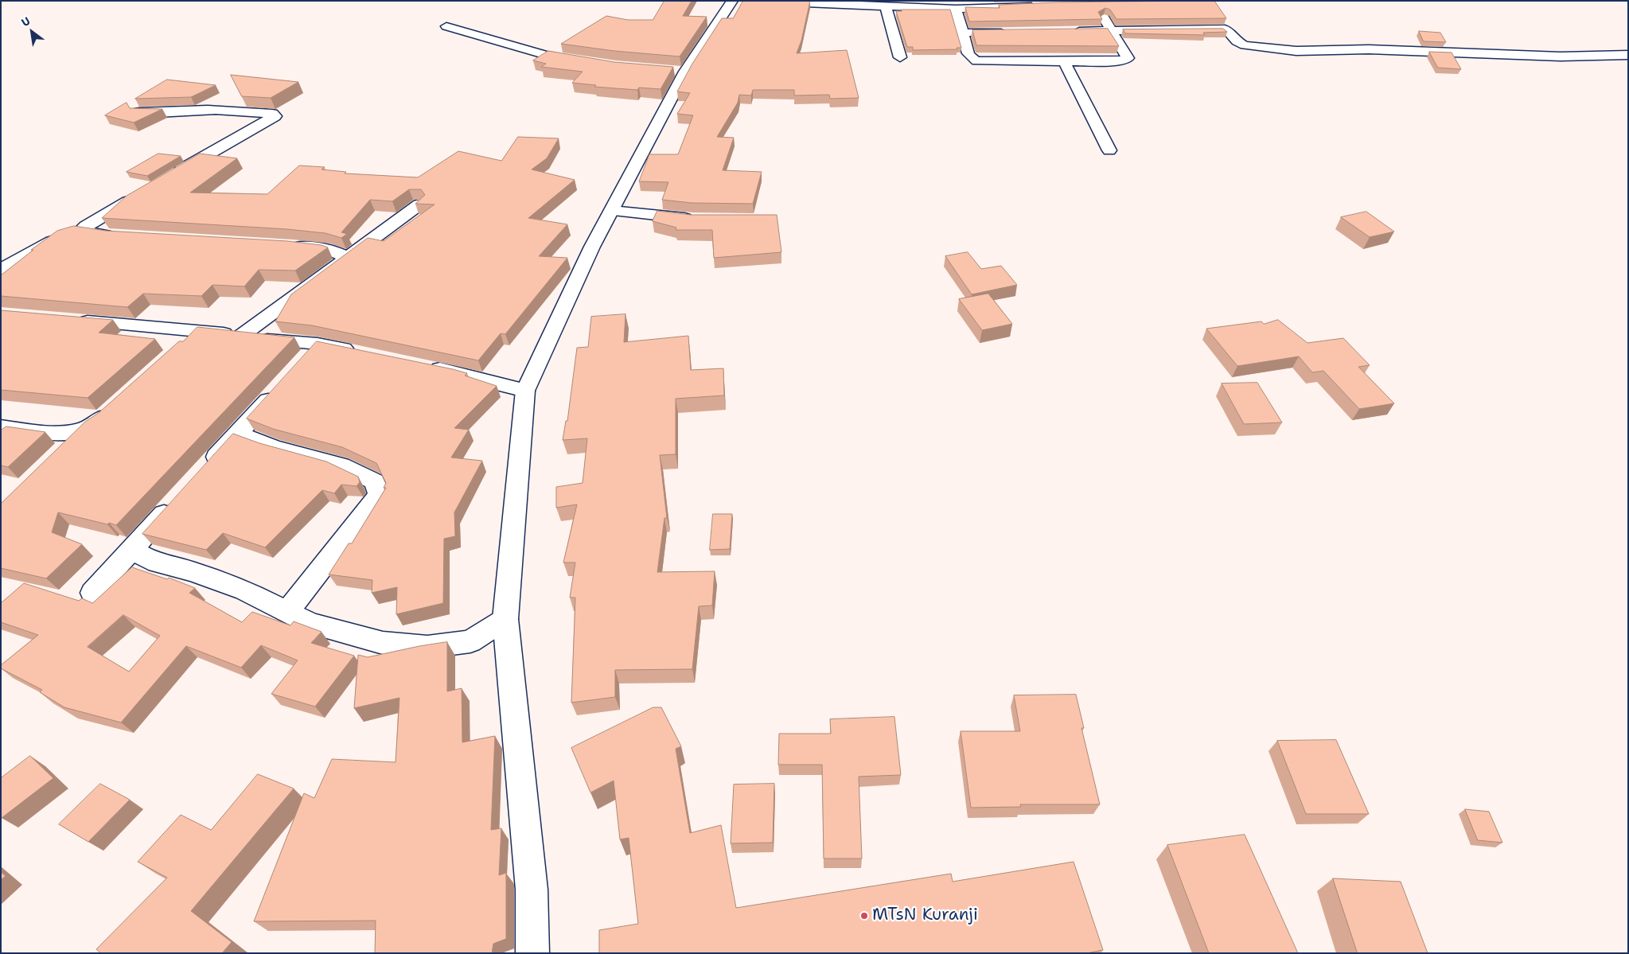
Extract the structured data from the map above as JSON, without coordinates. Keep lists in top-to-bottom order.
{
  "places": ["MTsN Kuranji"],
  "north": "top left"
}
